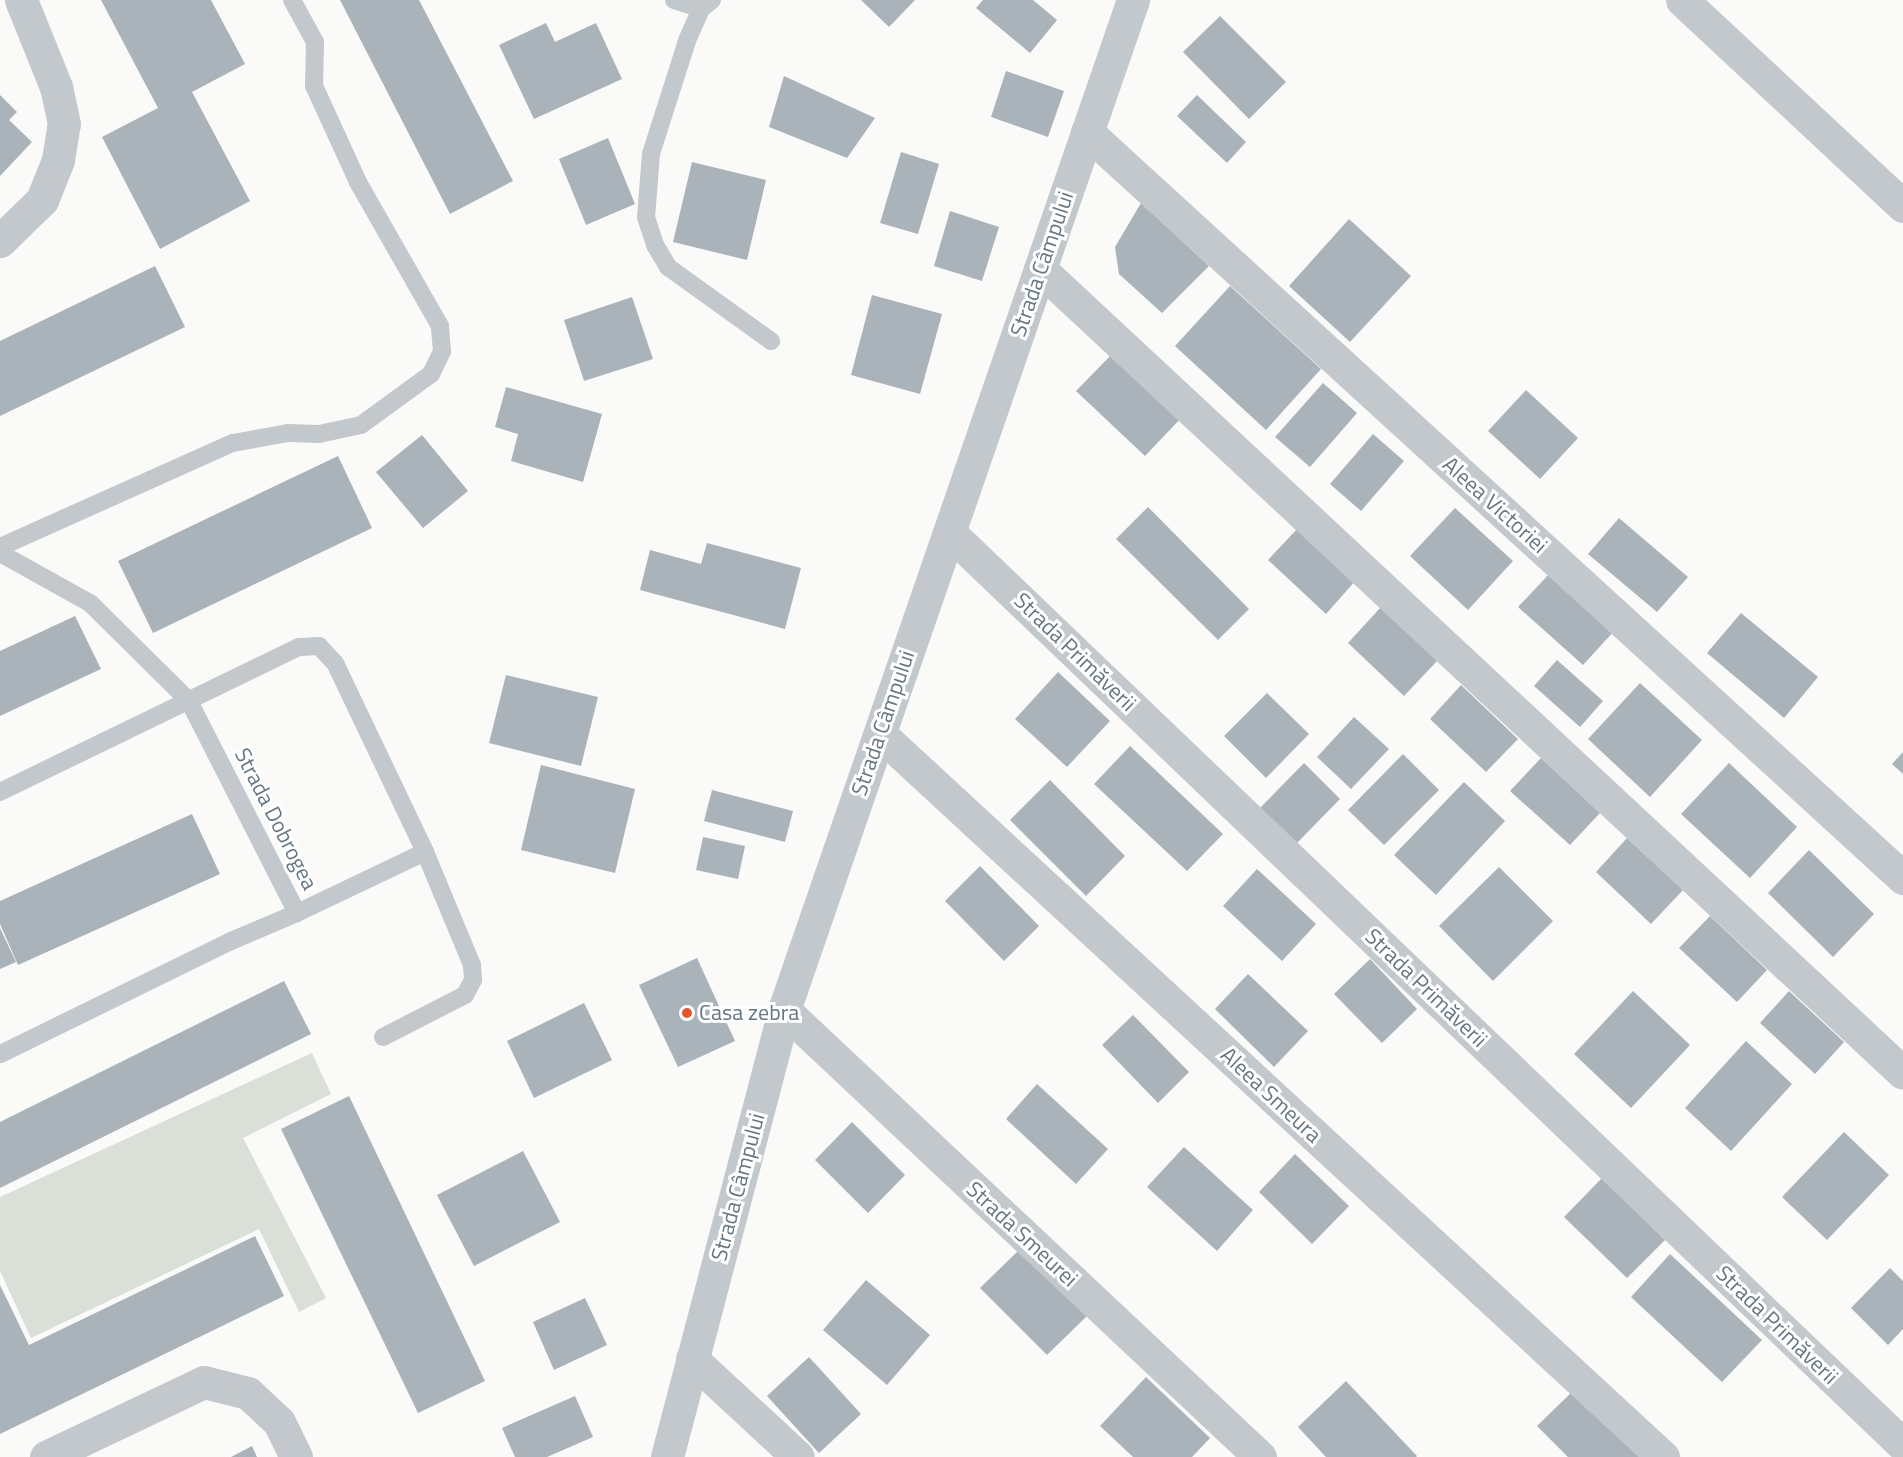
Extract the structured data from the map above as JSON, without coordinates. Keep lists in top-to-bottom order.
{
  "streets": {
    "street": [
      "Strada Câmpului",
      "Aleea Victoriei",
      "Strada Primăverii",
      "Aleea Smeura",
      "Strada Smeurei"
    ],
    "lane": ["Strada Dobrogea"]
  },
  "crossings": [
    ["Strada Câmpului", "Aleea Victoriei"],
    ["Strada Câmpului", "Strada Primăverii"],
    ["Strada Câmpului", "Aleea Smeura"],
    ["Strada Câmpului", "Strada Smeurei"]
  ],
  "places": ["Casa zebra"]
}
